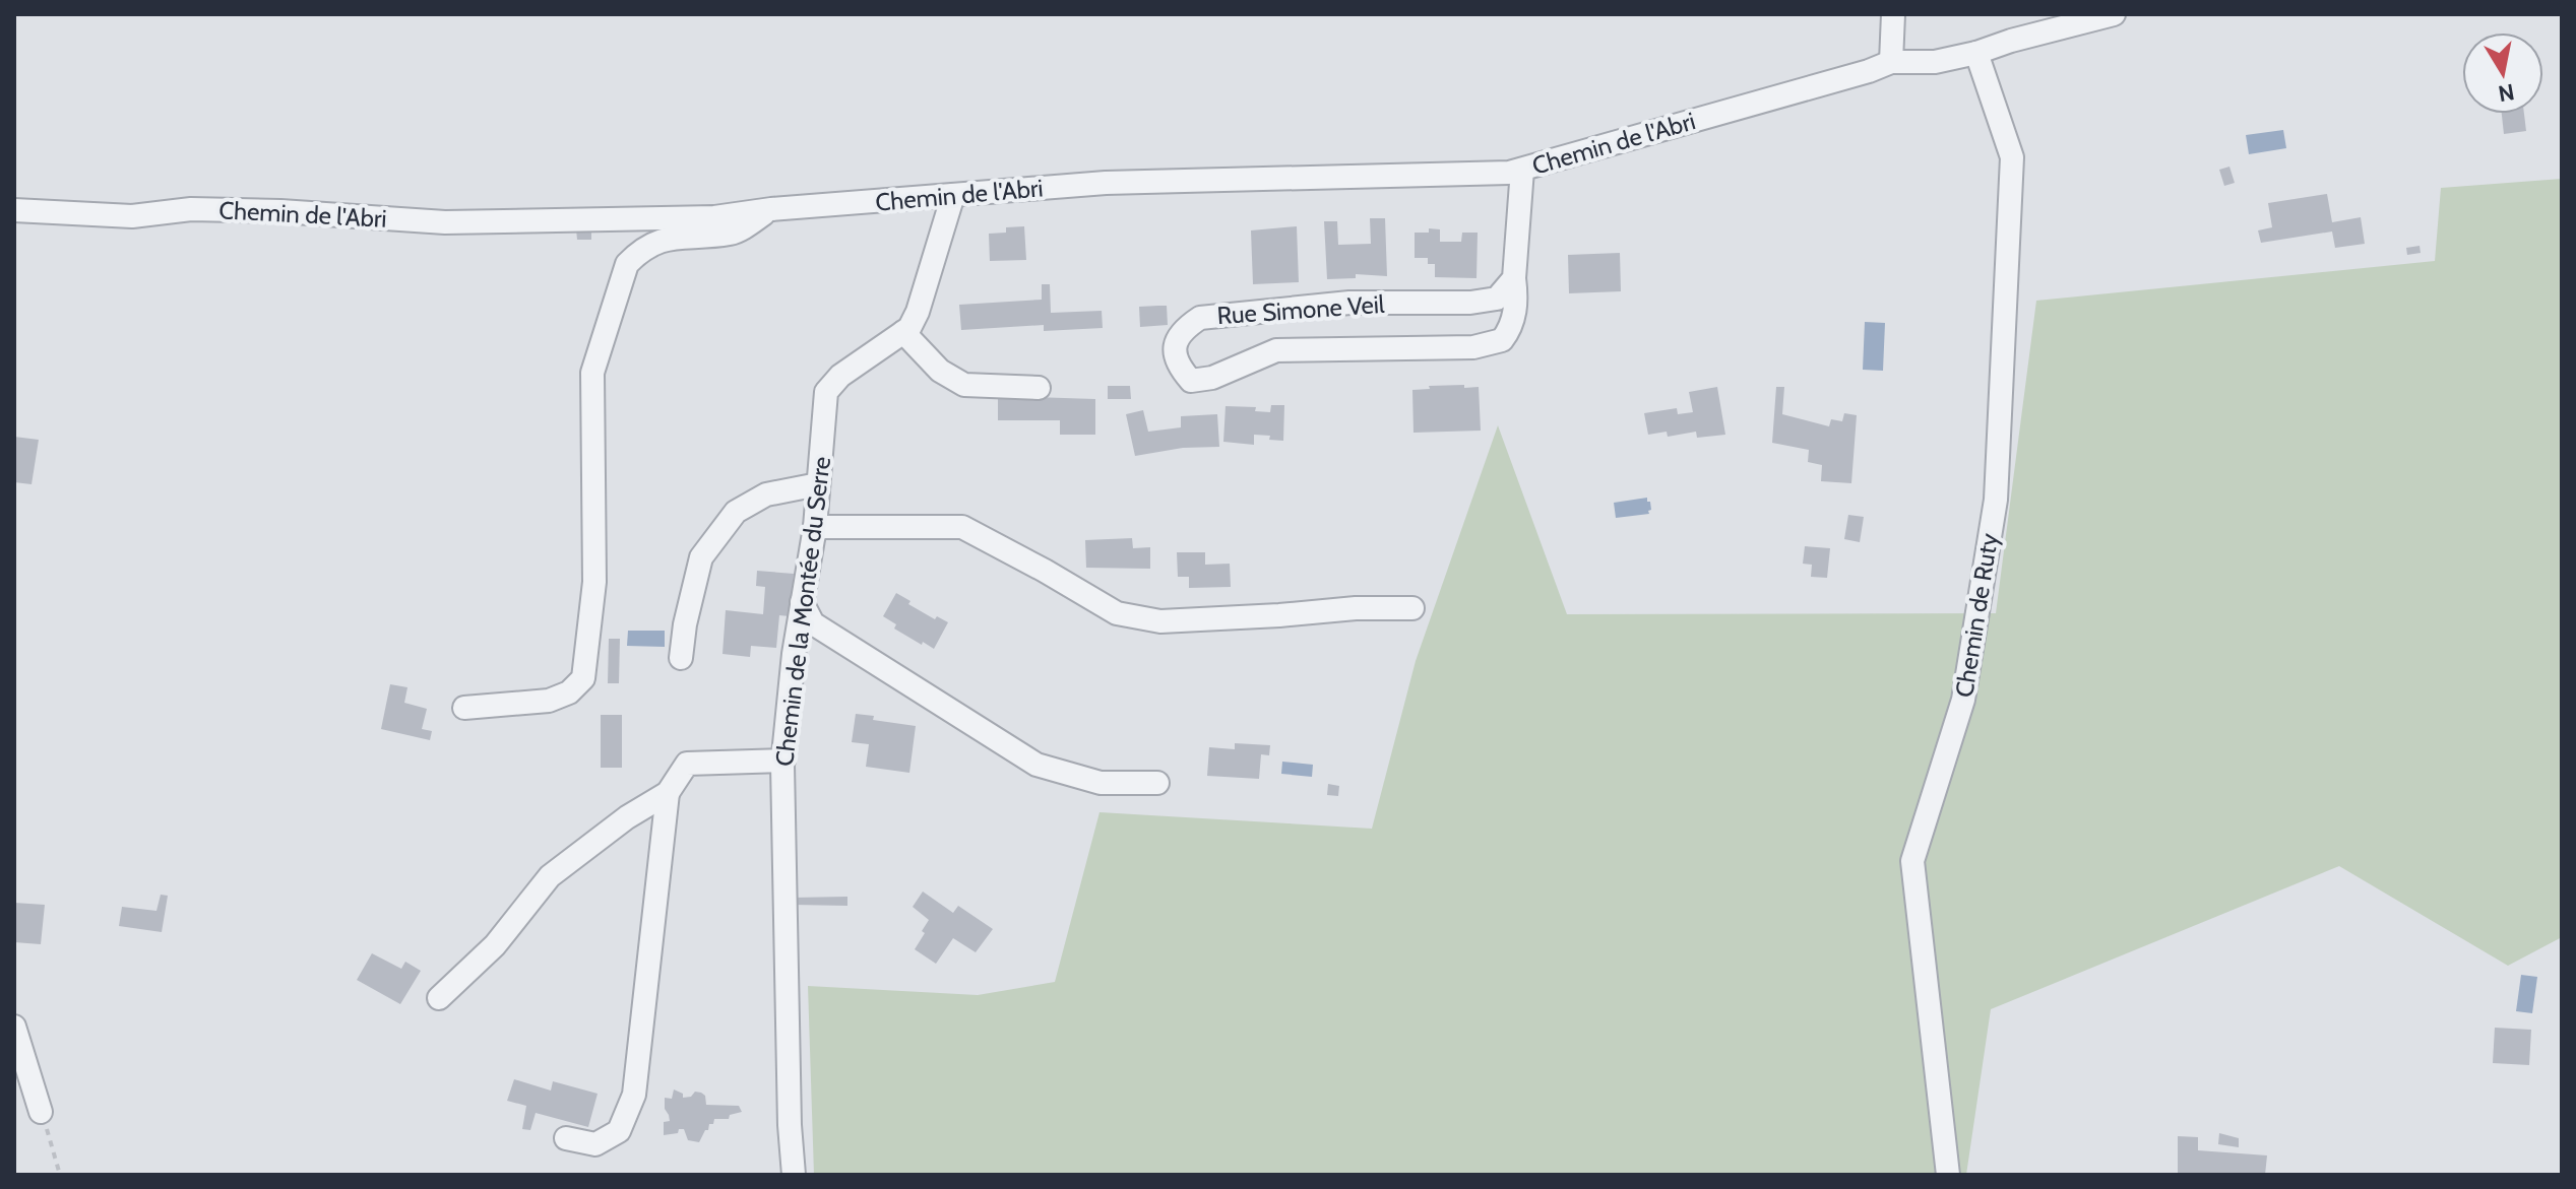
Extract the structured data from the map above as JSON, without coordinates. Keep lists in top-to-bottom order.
{
  "streets": {
    "street": [
      "Chemin de l'Abri",
      "Rue Simone Veil",
      "Chemin de la Montée du Serre",
      "Chemin de Ruty"
    ]
  },
  "crossings": [
    ["Chemin de l'Abri", "Rue Simone Veil"],
    ["Chemin de l'Abri", "Chemin de la Montée du Serre"],
    ["Chemin de l'Abri", "Chemin de Ruty"]
  ],
  "north": "bottom"
}
